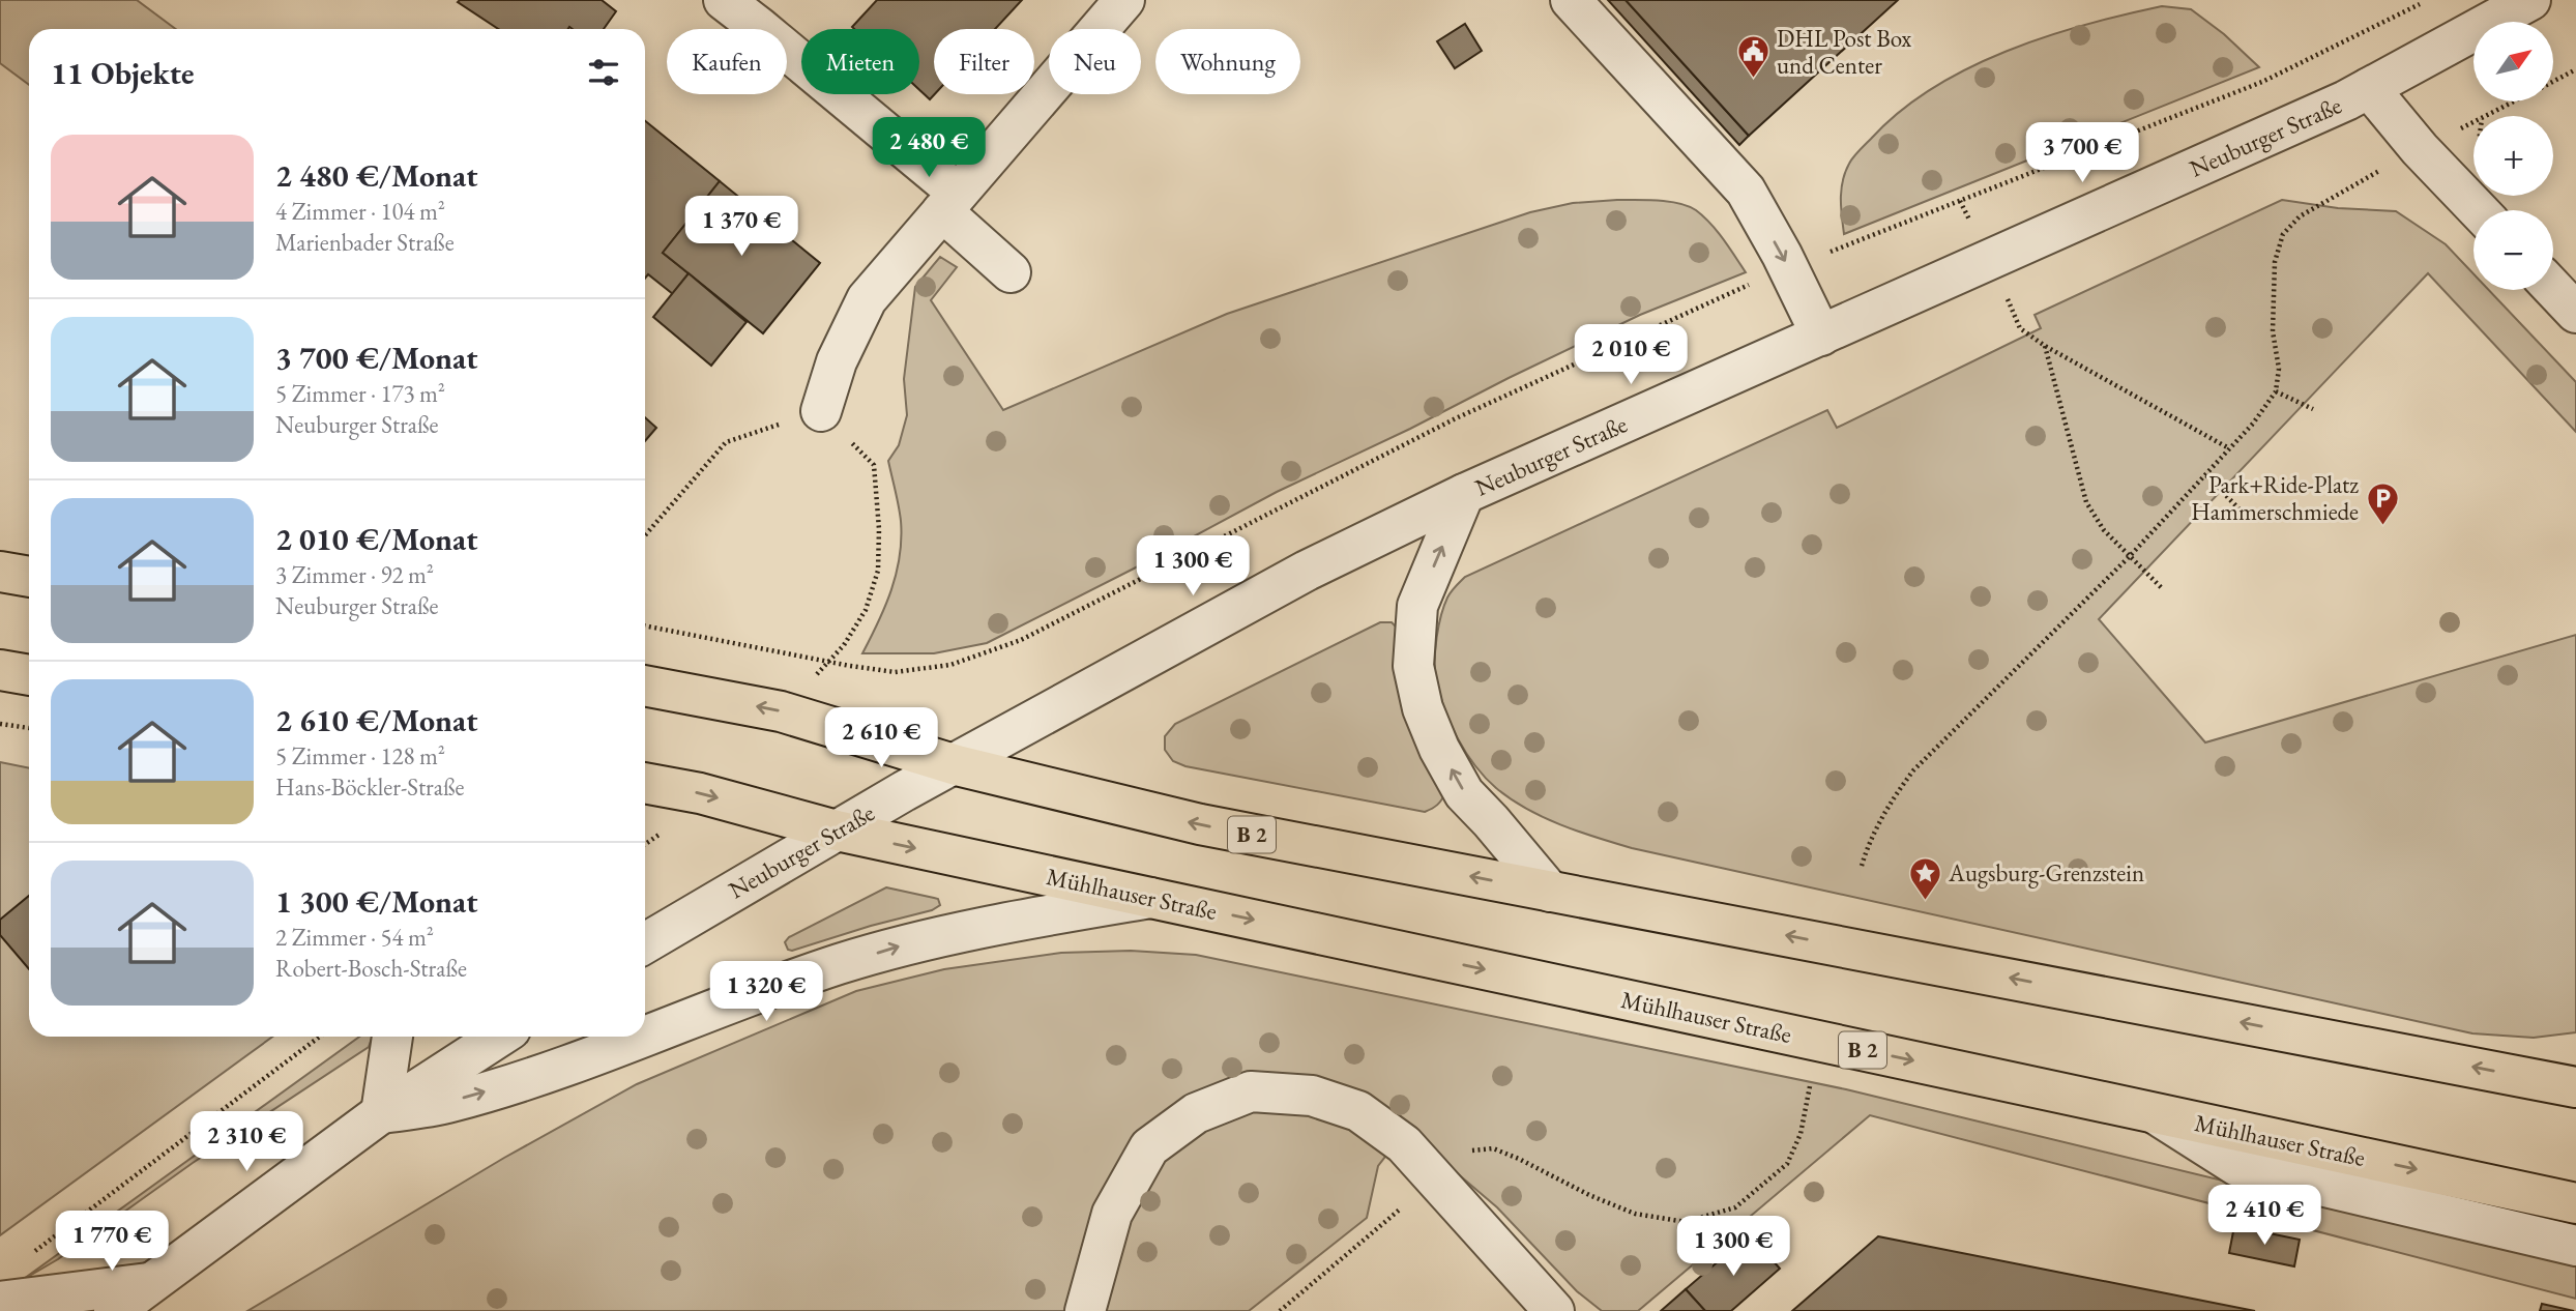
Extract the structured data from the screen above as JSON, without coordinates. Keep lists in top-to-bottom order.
{
  "streets": {
    "main road": ["B 2", "Mühlhauser Straße"],
    "street": ["Neuburger Straße"]
  },
  "crossings": [
    ["Neuburger Straße", "B 2"],
    ["Neuburger Straße", "Mühlhauser Straße"],
    ["B 2", "Mühlhauser Straße"]
  ],
  "places": {
    "public building": ["DHL Post Box und Center"],
    "parking": ["Park+Ride-Platz Hammerschmiede"],
    "place": ["Augsburg-Grenzstein"]
  },
  "north": "top right",
  "page": {
    "map_buttons": ["+", "−"],
    "chip": [
      "Kaufen",
      "Mieten",
      "Filter",
      "Neu",
      "Wohnung"
    ],
    "heading": "11 Objekte",
    "list": [
      {
        "name": "2 480 €/Monat",
        "note": "4 Zimmer · 104 m² · Marienbader Straße"
      },
      {
        "name": "3 700 €/Monat",
        "note": "5 Zimmer · 173 m² · Neuburger Straße"
      },
      {
        "name": "2 010 €/Monat",
        "note": "3 Zimmer · 92 m² · Neuburger Straße"
      },
      {
        "name": "2 610 €/Monat",
        "note": "5 Zimmer · 128 m² · Hans-Böckler-Straße"
      },
      {
        "name": "1 300 €/Monat",
        "note": "2 Zimmer · 54 m² · Robert-Bosch-Straße"
      }
    ],
    "price": [
      "2 480 €",
      "3 700 €",
      "1 370 €",
      "2 010 €",
      "1 300 €",
      "2 610 €",
      "1 320 €",
      "2 310 €",
      "2 410 €",
      "1 770 €",
      "1 300 €"
    ]
  }
}
